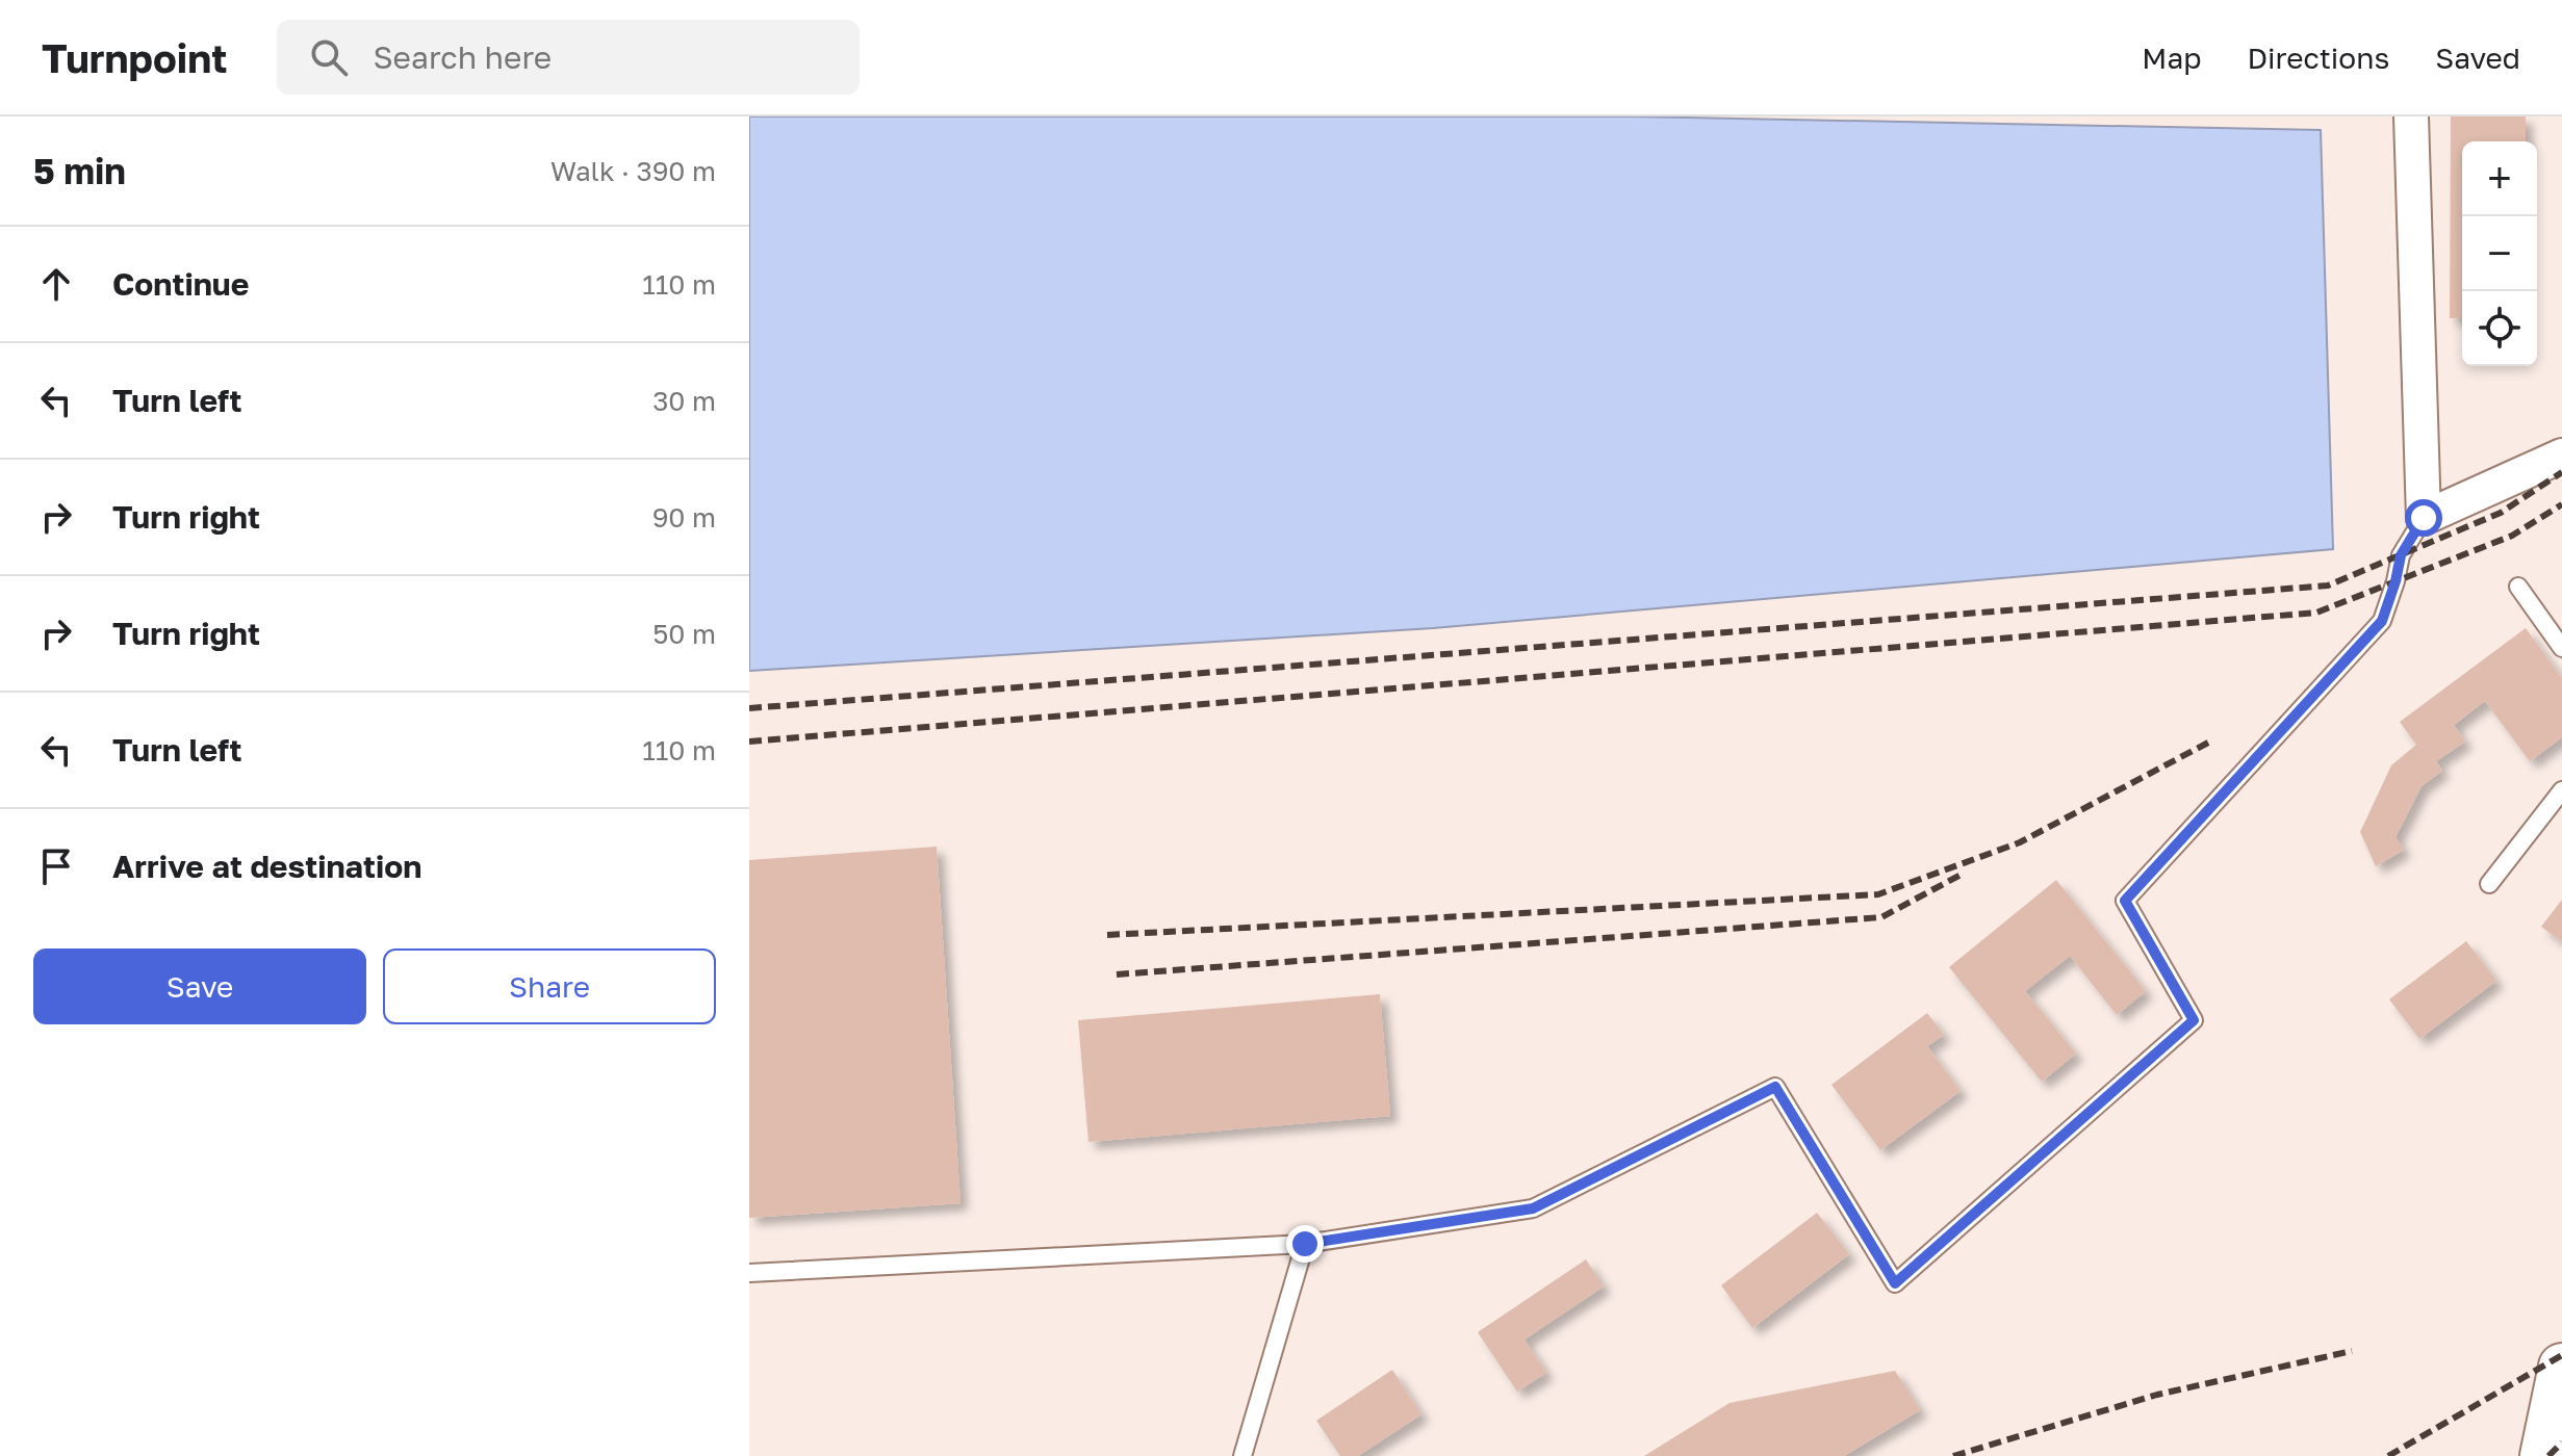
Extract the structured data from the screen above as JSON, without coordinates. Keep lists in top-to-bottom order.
{
  "page": {
    "header": "Turnpoint",
    "search": "Search here",
    "nav": ["Map", "Directions", "Saved"],
    "heading": ["5 min", "Walk · 390 m"],
    "map_buttons": ["+", "−"],
    "list": [
      ["Continue", "110 m"],
      ["Turn left", "30 m"],
      ["Turn right", "90 m"],
      ["Turn right", "50 m"],
      ["Turn left", "110 m"],
      "Arrive at destination"
    ],
    "buttons": ["Save", "Share"]
  }
}
